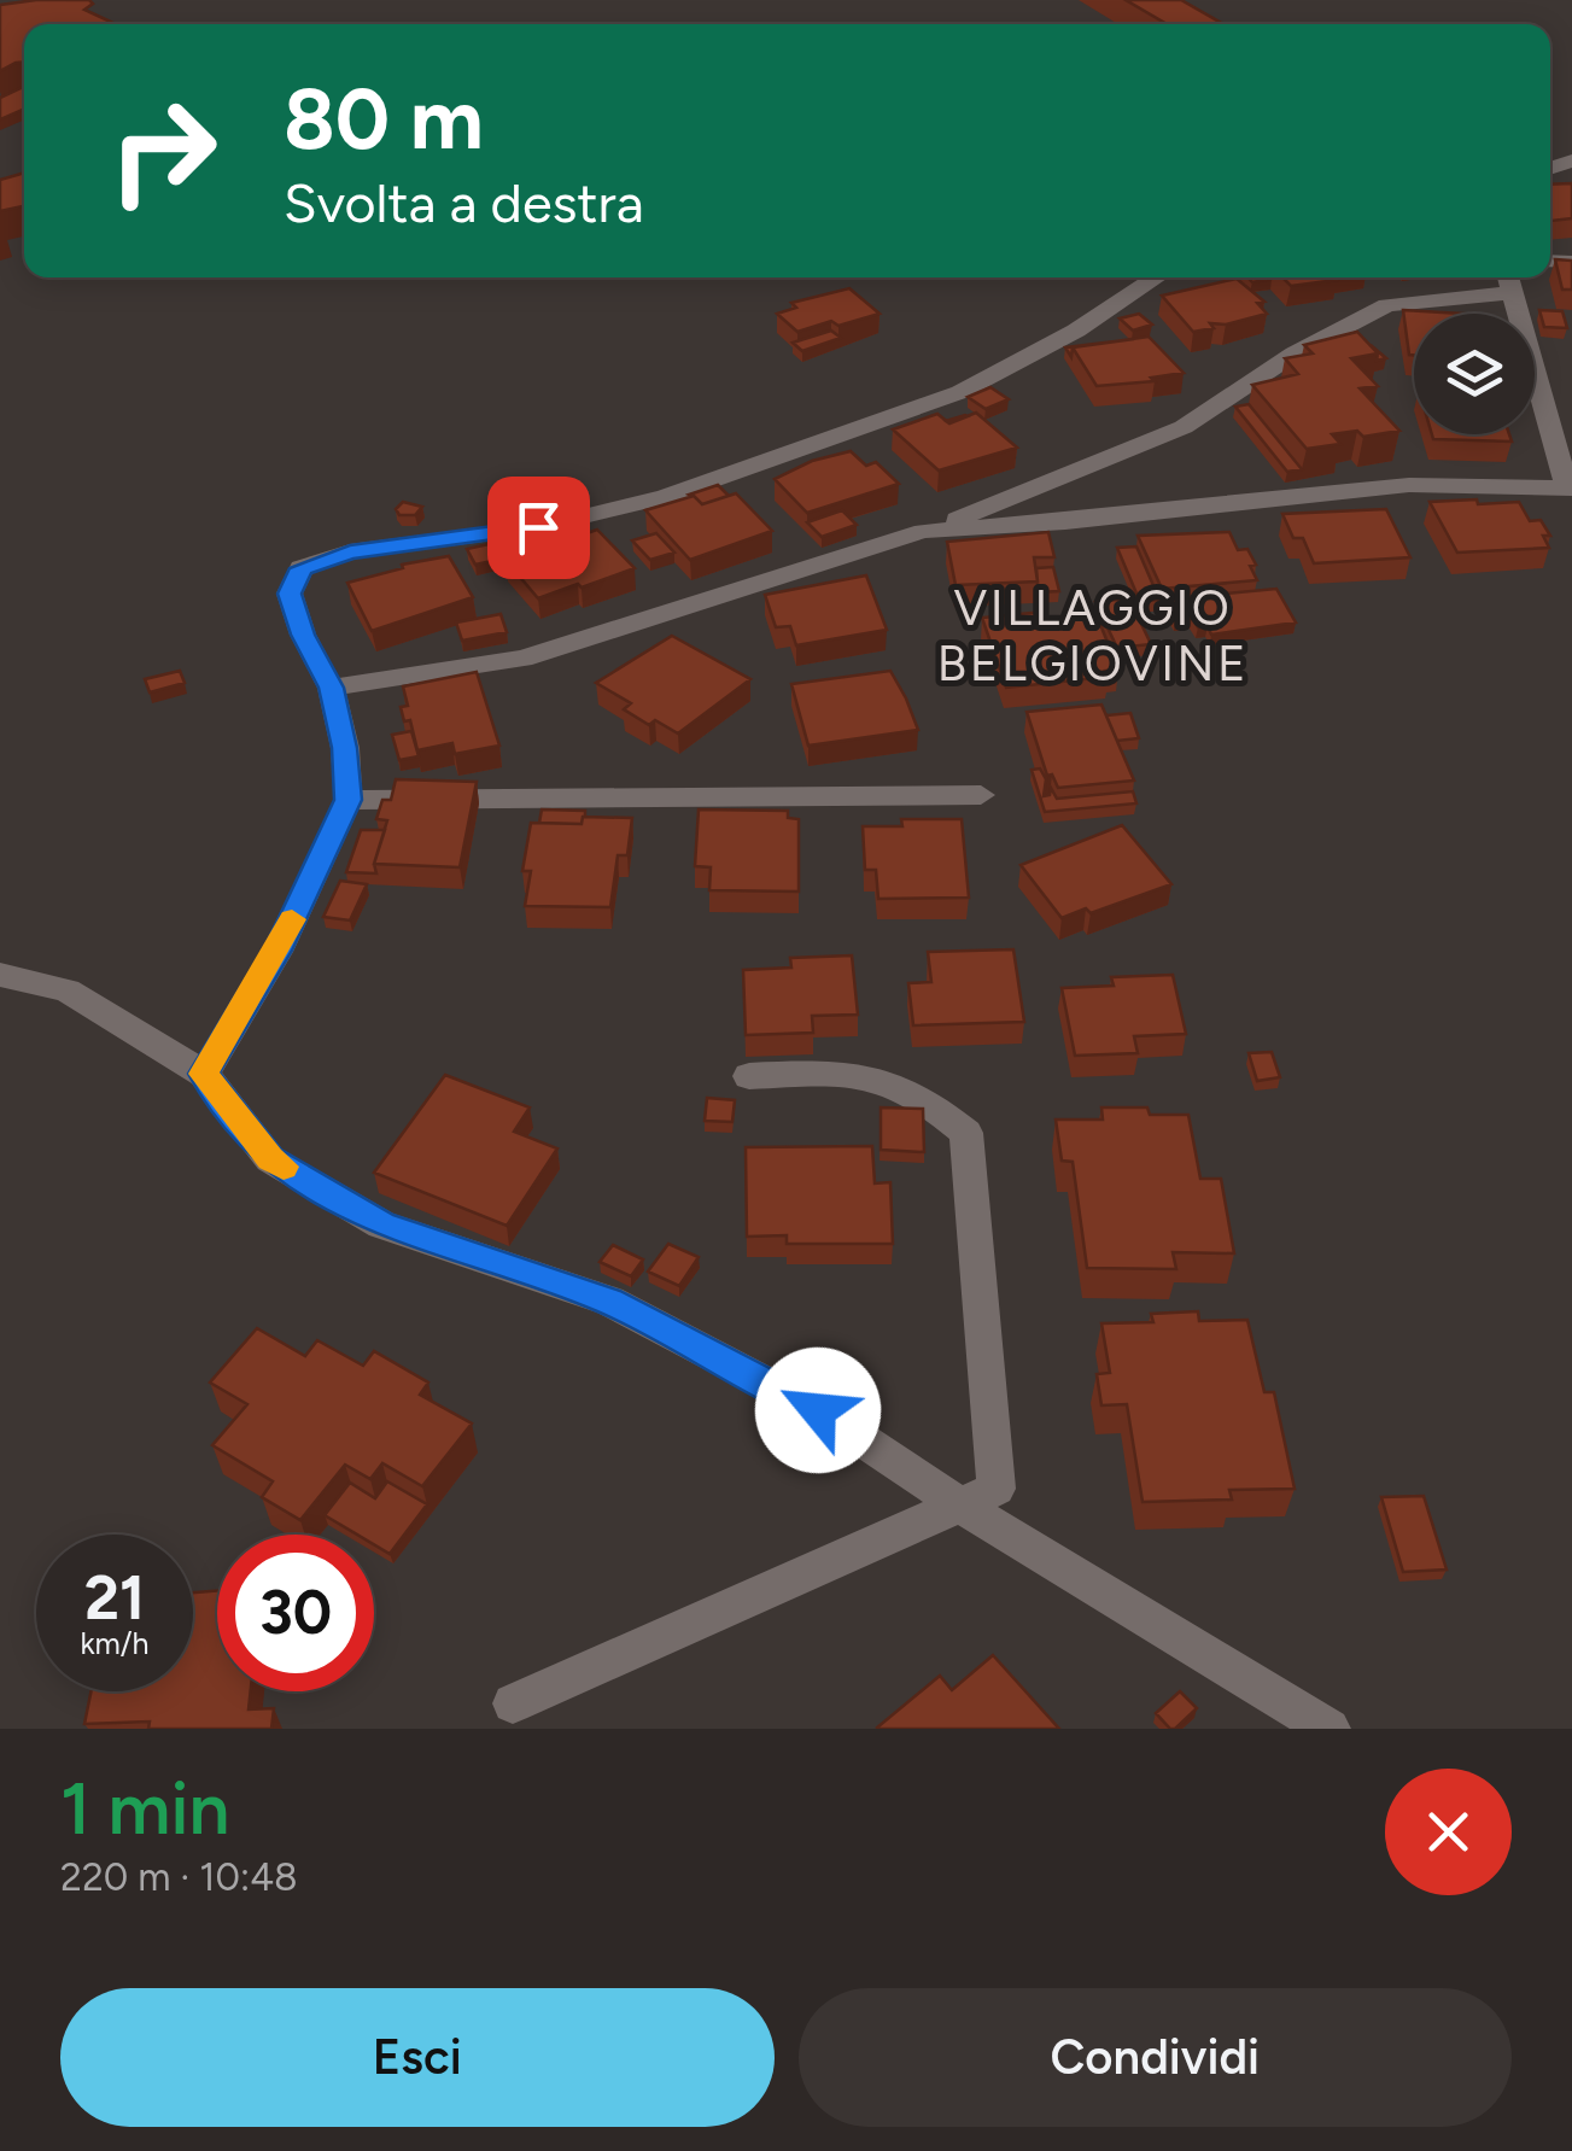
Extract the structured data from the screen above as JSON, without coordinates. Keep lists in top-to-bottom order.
{
  "districts": ["VILLAGGIO BELGIOVINE"],
  "page": {
    "turn": ["80 m", "Svolta a destra"],
    "speed": "21 km/h",
    "limit": "30",
    "heading": ["1 min", "220 m · 10:48"],
    "buttons": ["Esci", "Condividi"]
  }
}
